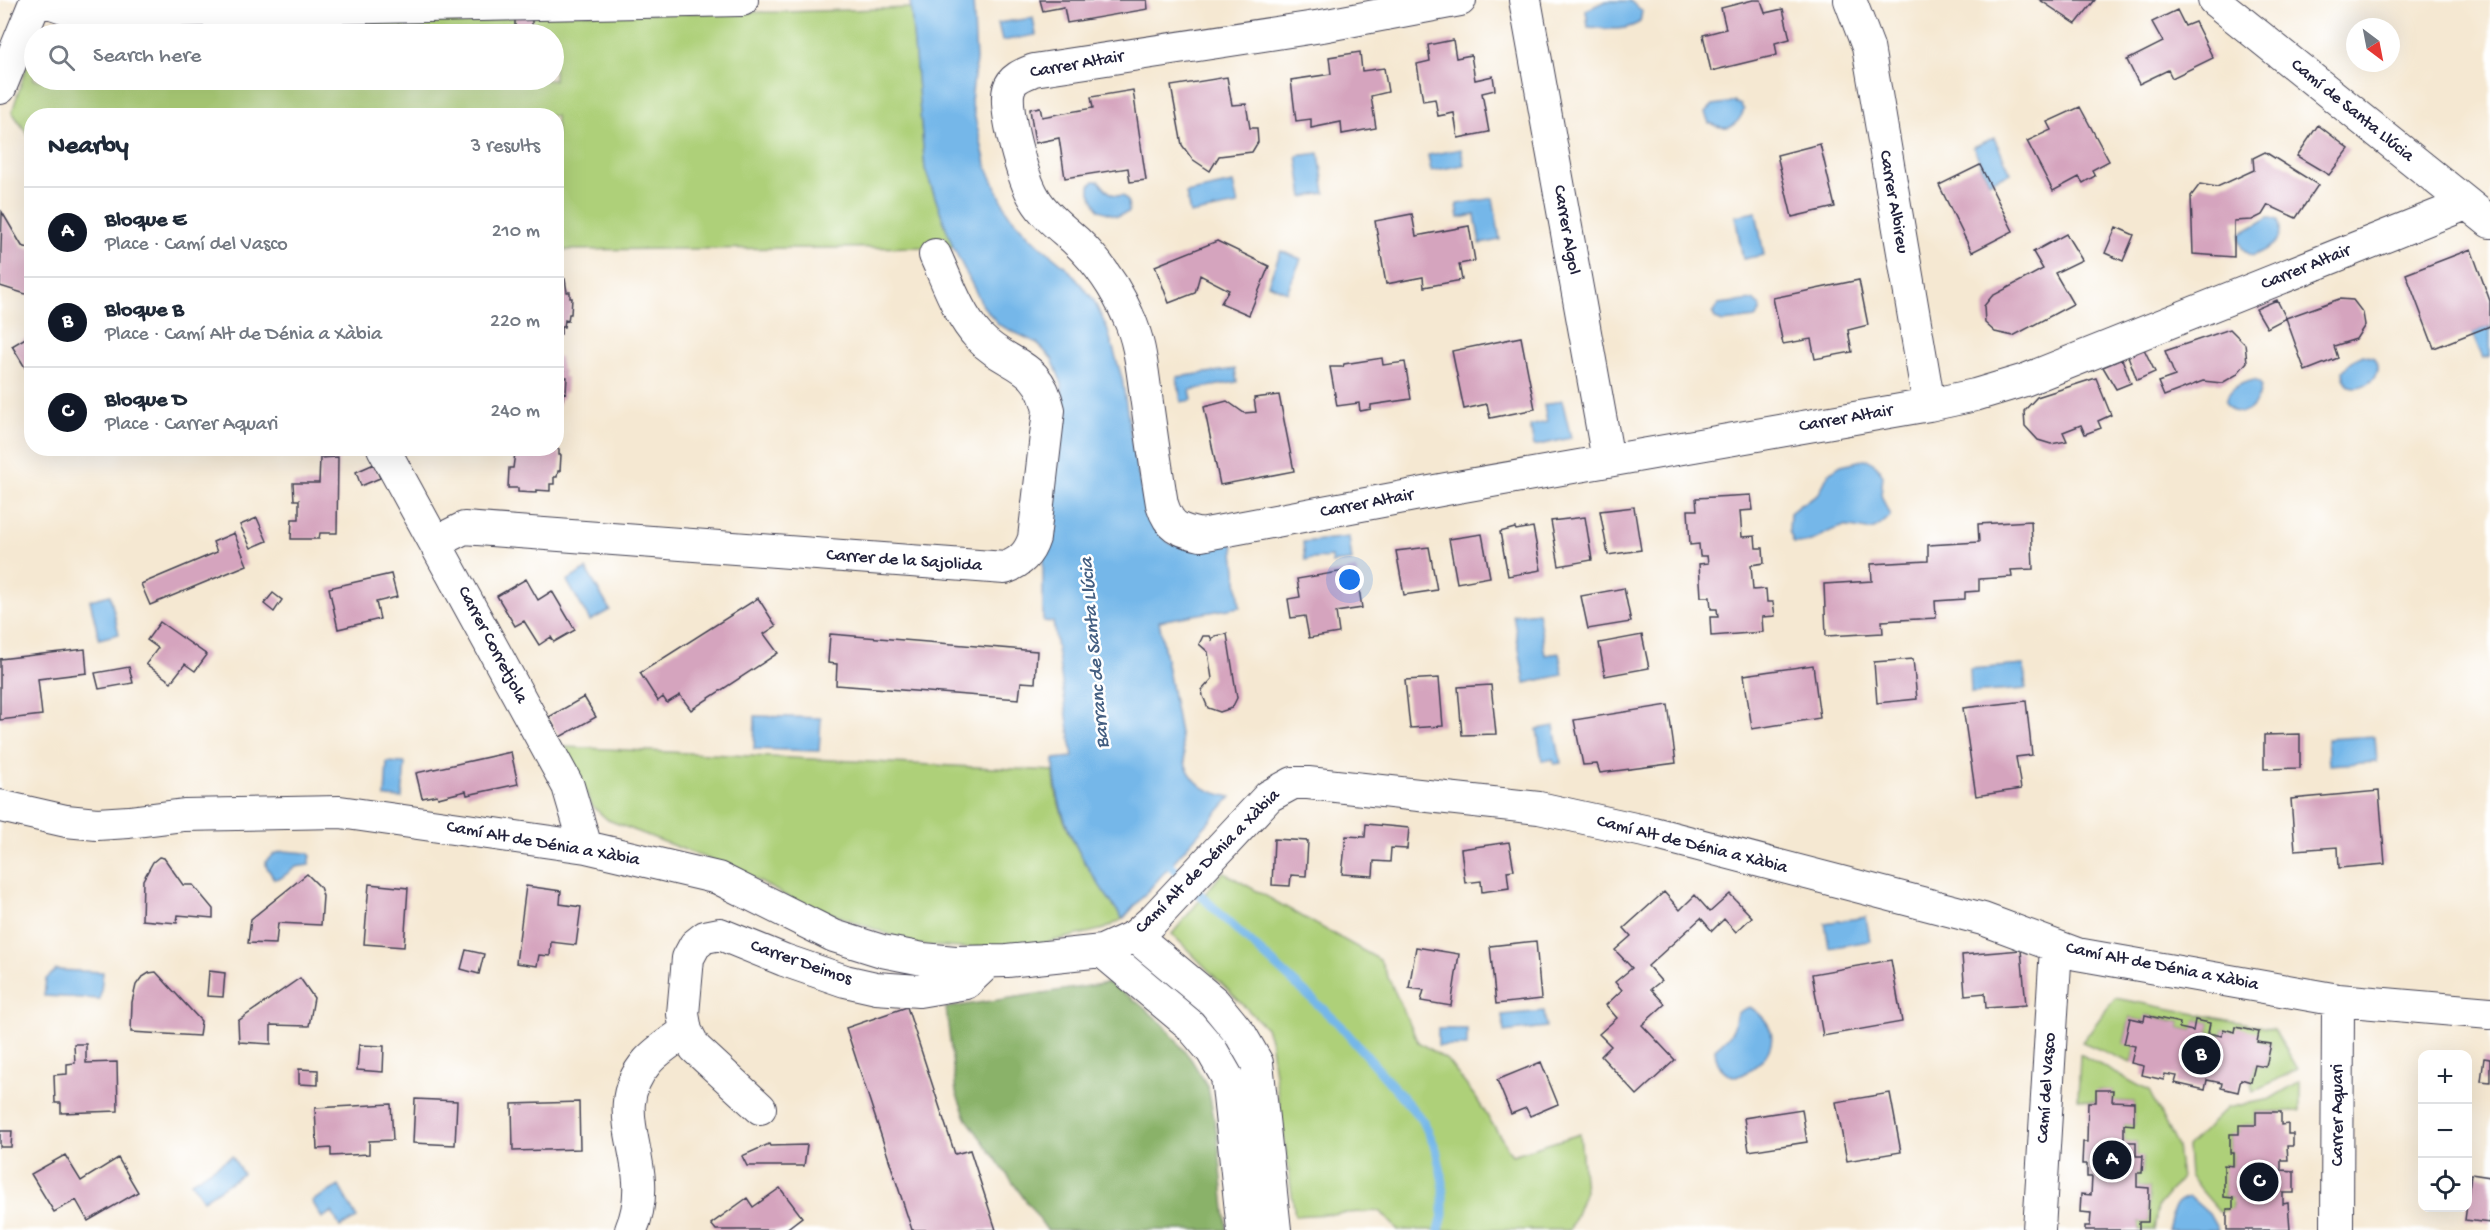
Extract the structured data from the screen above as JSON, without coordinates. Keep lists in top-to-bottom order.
{
  "streets": {
    "street": [
      "Carrer Altair",
      "Camí de Santa Llúcia",
      "Carrer Albireu",
      "Carrer Algol",
      "Carrer de la Sajolida",
      "Carrer Corretjola",
      "Camí Alt de Dénia a Xàbia",
      "Carrer Deimos",
      "Camí del Vasco",
      "Carrer Aquari"
    ]
  },
  "crossings": [
    ["Carrer Altair", "Camí de Santa Llúcia"],
    ["Carrer Altair", "Carrer Albireu"],
    ["Carrer Altair", "Carrer Algol"],
    ["Carrer de la Sajolida", "Carrer Corretjola"],
    ["Carrer Corretjola", "Camí Alt de Dénia a Xàbia"],
    ["Camí Alt de Dénia a Xàbia", "Carrer Deimos"],
    ["Camí Alt de Dénia a Xàbia", "Camí del Vasco"],
    ["Camí Alt de Dénia a Xàbia", "Carrer Aquari"]
  ],
  "water": ["Barranc de Santa Llúcia"],
  "north": "bottom right",
  "page": {
    "search": "Search here",
    "heading": ["Nearby", "3 results"],
    "list": [
      {
        "mark": "A",
        "name": "Bloque E",
        "note": "Place · Camí del Vasco",
        "value": "210 m"
      },
      {
        "mark": "B",
        "name": "Bloque B",
        "note": "Place · Camí Alt de Dénia a Xàbia",
        "value": "220 m"
      },
      {
        "mark": "C",
        "name": "Bloque D",
        "note": "Place · Carrer Aquari",
        "value": "240 m"
      }
    ],
    "pins": ["B", "A", "C"],
    "map_buttons": ["+", "−"]
  }
}
